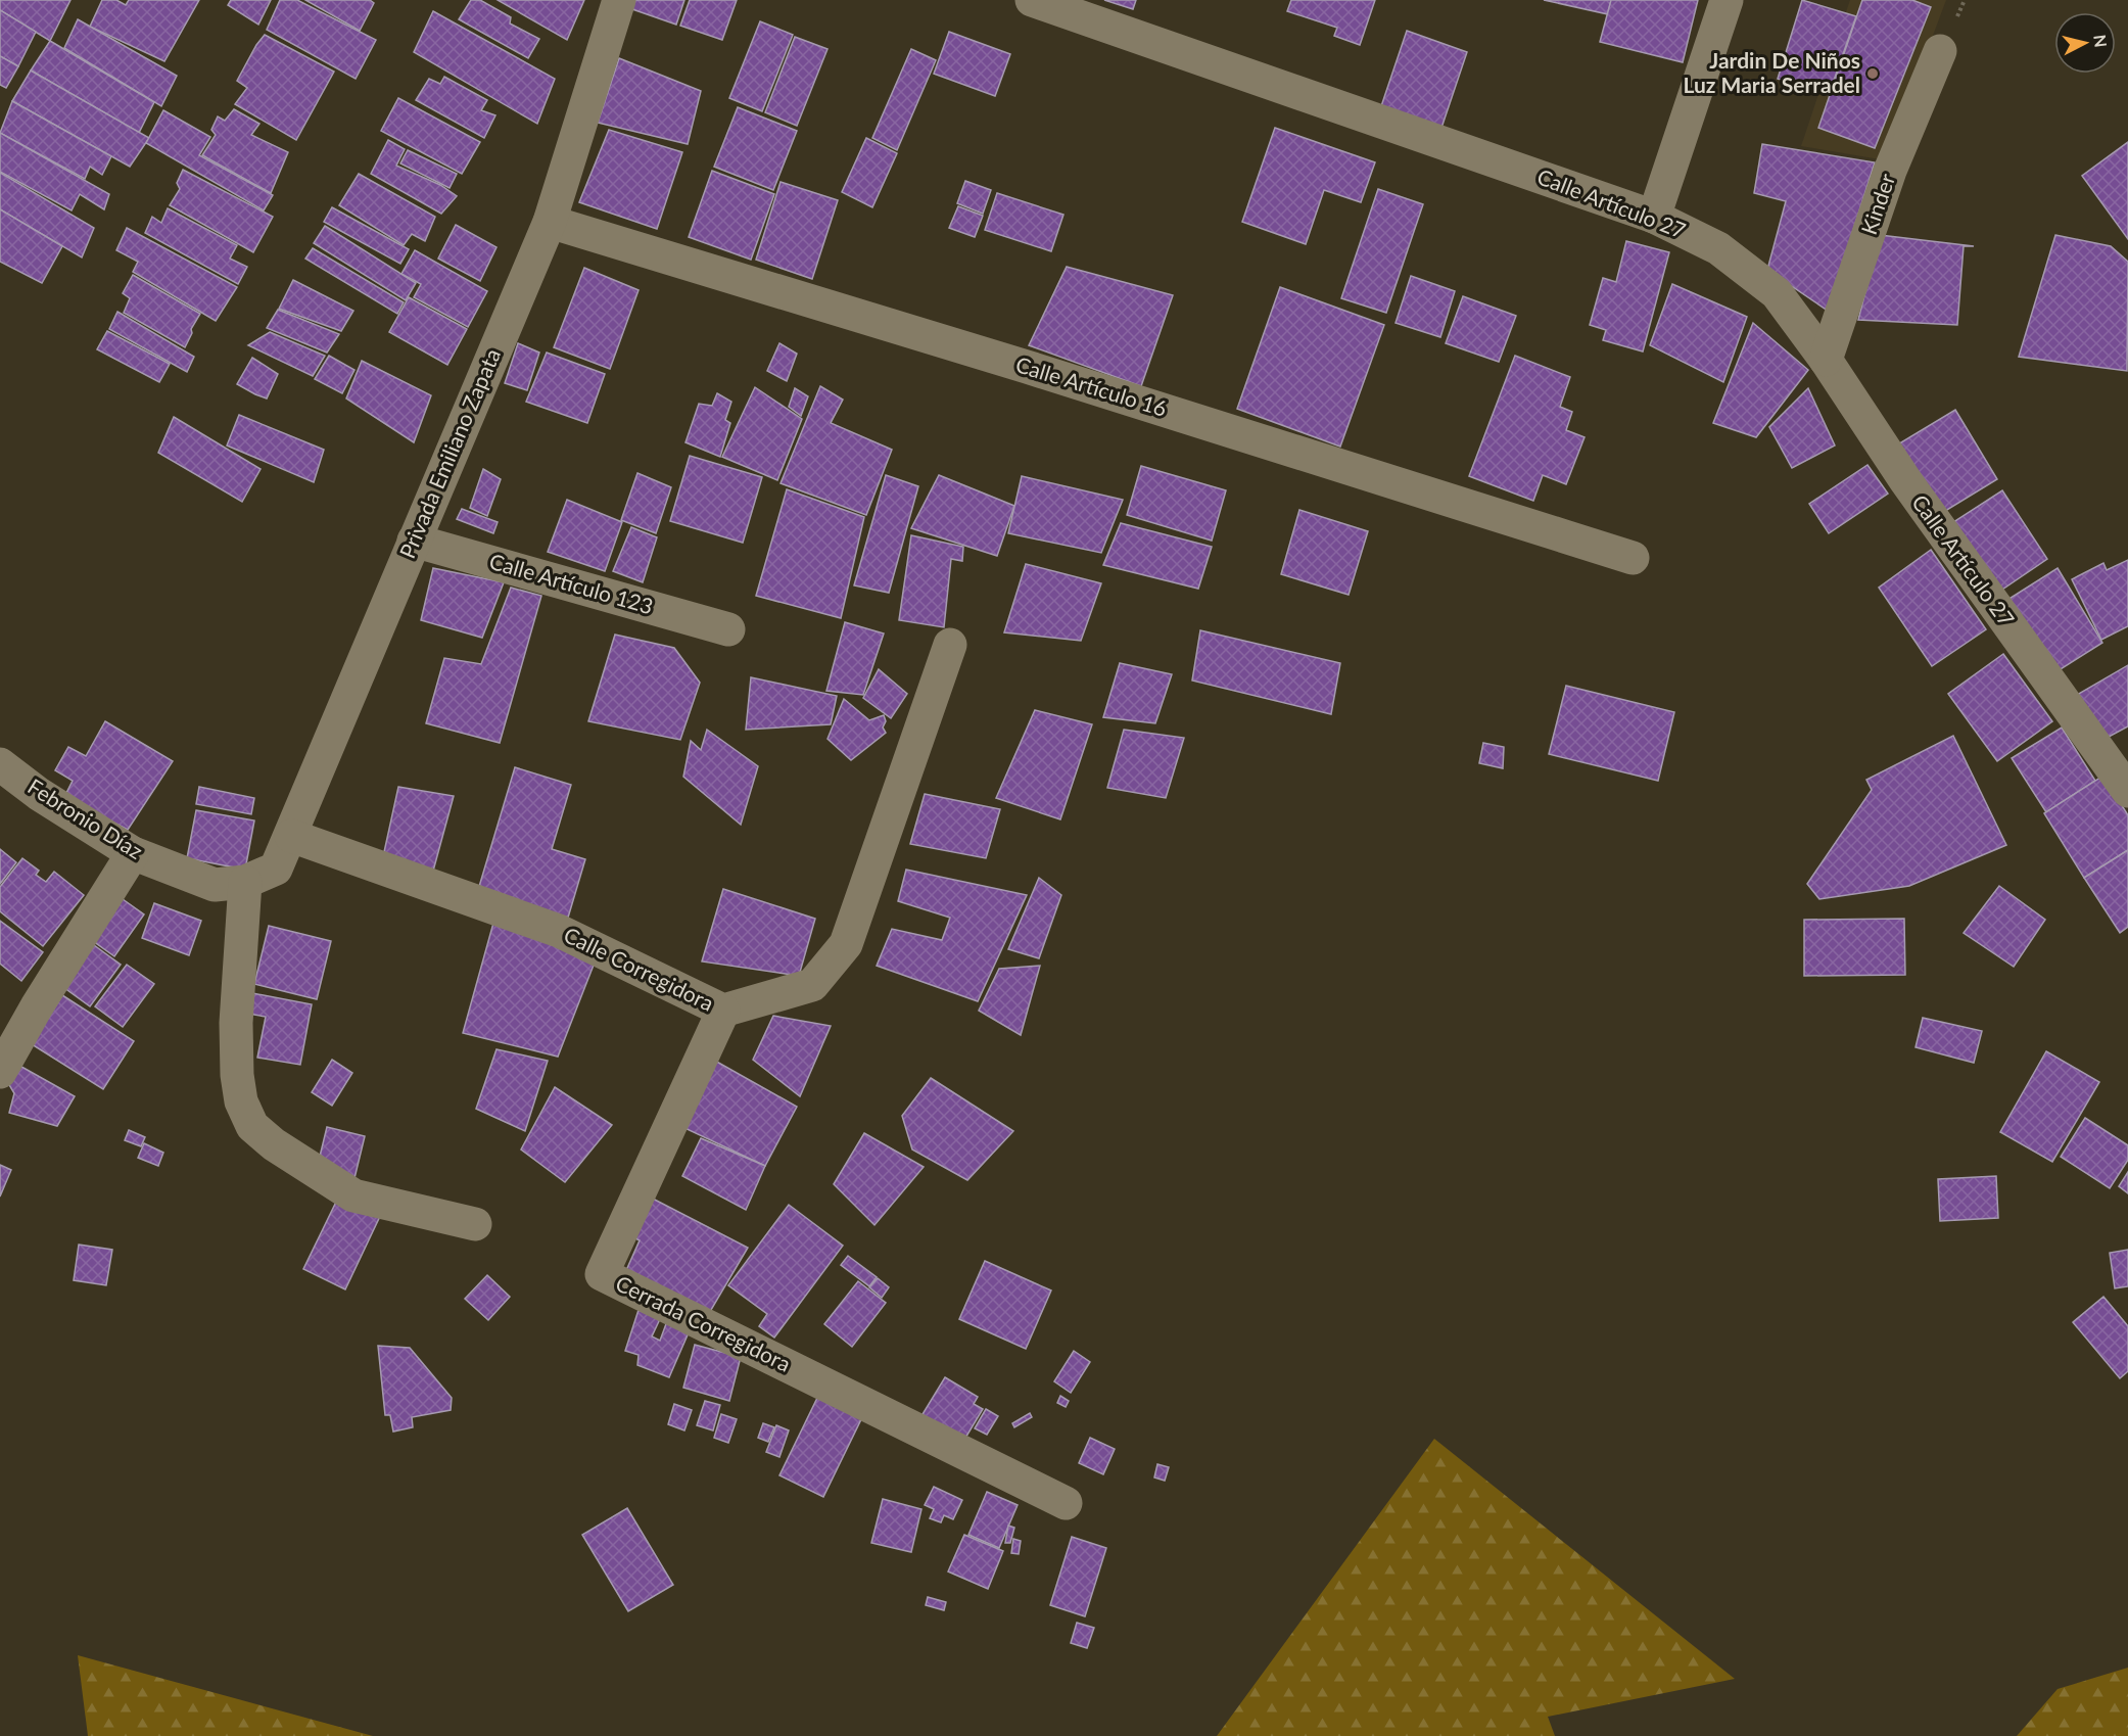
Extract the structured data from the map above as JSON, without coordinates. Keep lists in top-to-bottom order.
{
  "streets": {
    "street": [
      "Calle Artículo 27",
      "Kinder",
      "Calle Artículo 16",
      "Privada Emiliano Zapata",
      "Calle Artículo 123",
      "Febronio Díaz",
      "Calle Corregidora",
      "Cerrada Corregidora"
    ]
  },
  "crossings": [
    ["Calle Artículo 27", "Kinder"],
    ["Calle Artículo 16", "Privada Emiliano Zapata"],
    ["Privada Emiliano Zapata", "Calle Artículo 123"],
    ["Privada Emiliano Zapata", "Febronio Díaz"],
    ["Privada Emiliano Zapata", "Calle Corregidora"],
    ["Calle Corregidora", "Cerrada Corregidora"]
  ],
  "places": ["Jardin De Niños Luz Maria Serradel"],
  "north": "right"
}
